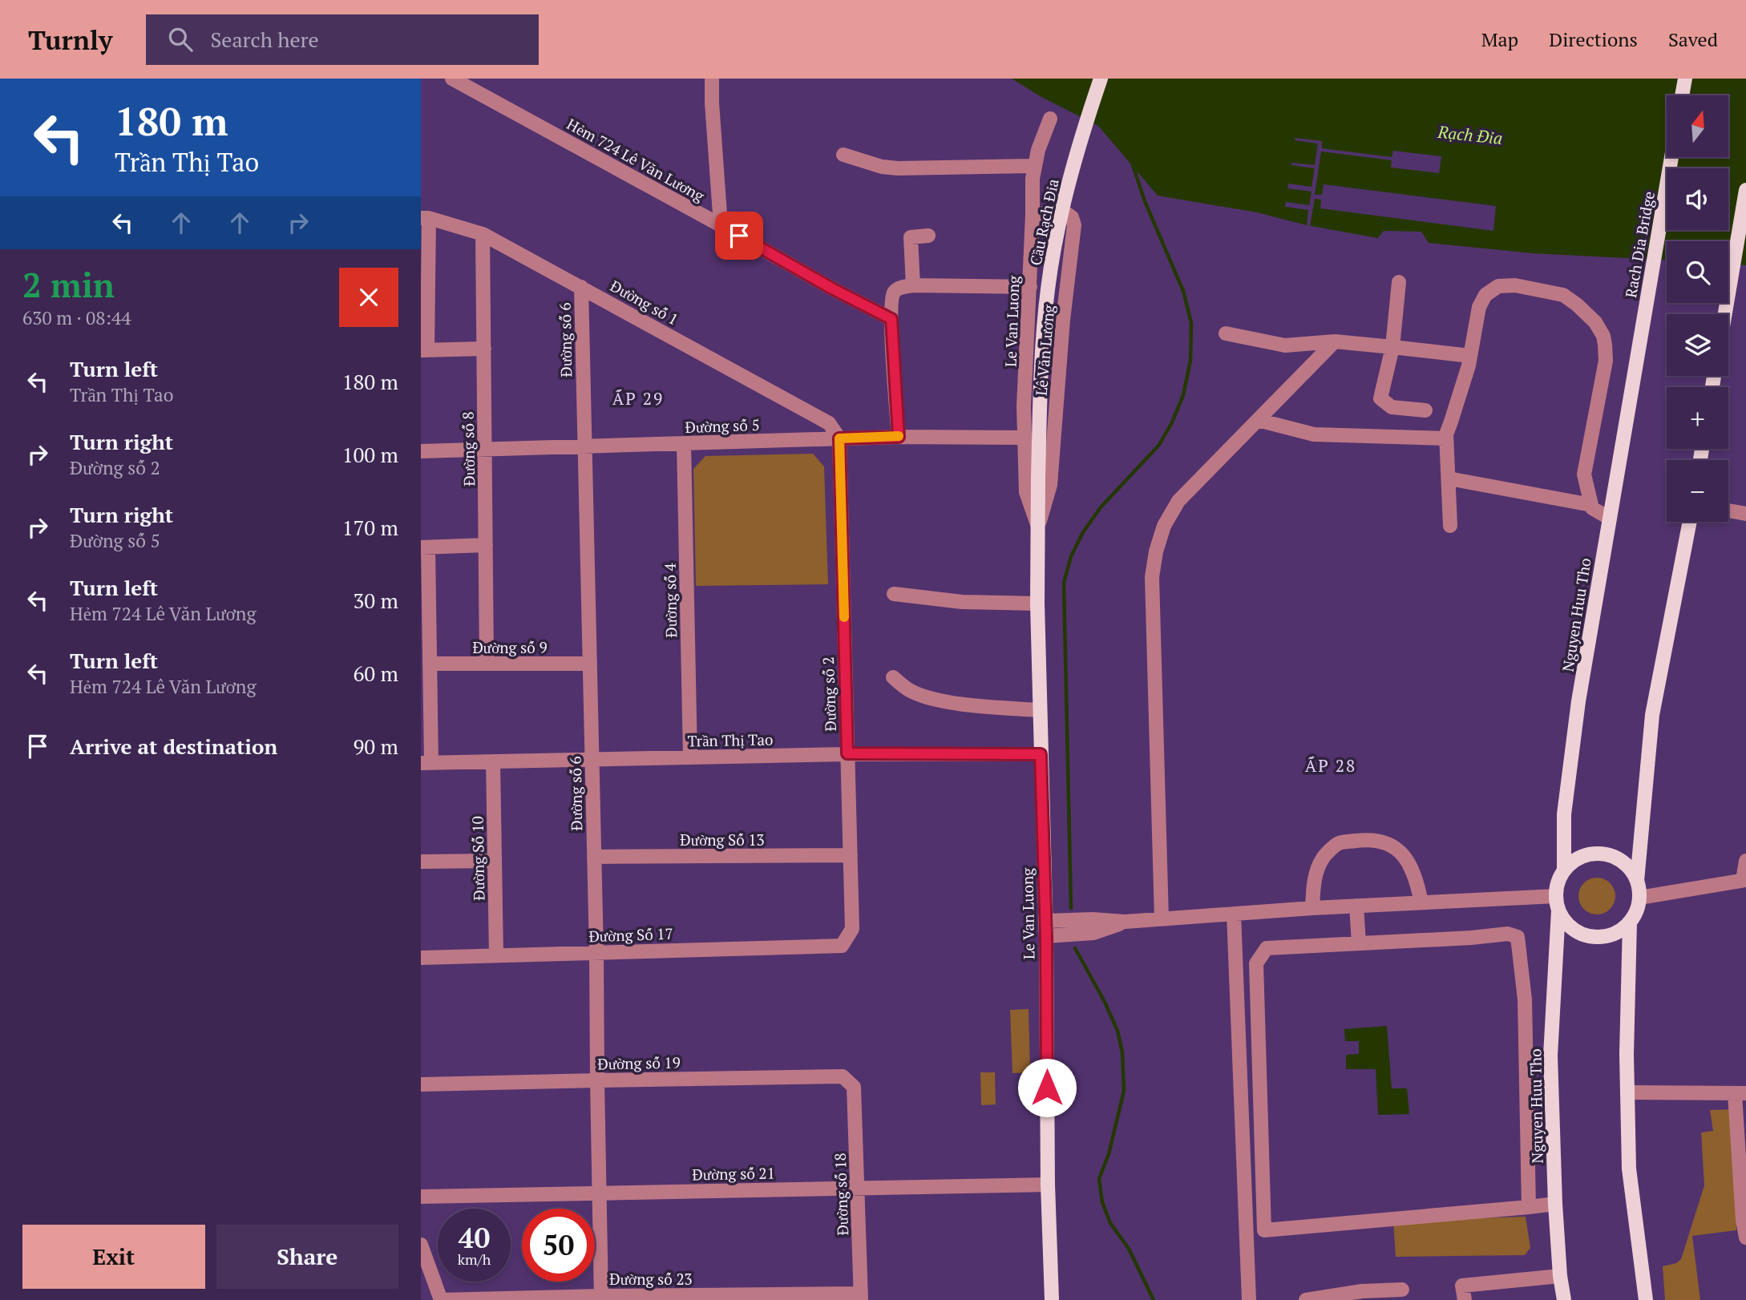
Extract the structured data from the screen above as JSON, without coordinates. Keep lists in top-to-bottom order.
{
  "streets": {
    "main road": [
      "Cầu Rạch Đỉa",
      "Rach Dia Bridge",
      "Le Van Luong",
      "Nguyen Huu Tho"
    ],
    "street": [
      "Hẻm 724 Lê Văn Lương",
      "Đường số 1",
      "Đường số 6",
      "Lê Văn Lương",
      "Đường số 5",
      "Đường số 8",
      "Đường số 4",
      "Đường số 9",
      "Đường số 2",
      "Trần Thị Tao",
      "Đường Số 13",
      "Đường Số 10",
      "Đường Số 17",
      "Đường số 19",
      "Đường số 21",
      "Đường số 18",
      "Đường số 23"
    ]
  },
  "crossings": [
    ["Cầu Rạch Đỉa", "Le Van Luong"],
    ["Rach Dia Bridge", "Nguyen Huu Tho"],
    ["Đường số 1", "Đường số 6"],
    ["Đường số 1", "Đường số 5"],
    ["Đường số 1", "Đường số 8"],
    ["Đường số 1", "Đường số 2"],
    ["Le Van Luong", "Lê Văn Lương"],
    ["Le Van Luong", "Đường số 5"],
    ["Le Van Luong", "Trần Thị Tao"],
    ["Le Van Luong", "Đường số 21"],
    ["Đường số 6", "Đường số 5"],
    ["Đường số 6", "Đường số 9"],
    ["Đường số 6", "Trần Thị Tao"],
    ["Đường số 6", "Đường Số 13"],
    ["Đường số 6", "Đường Số 17"],
    ["Đường số 6", "Đường số 19"],
    ["Đường số 6", "Đường số 21"],
    ["Đường số 6", "Đường số 23"],
    ["Đường số 5", "Đường số 8"],
    ["Đường số 5", "Đường số 4"],
    ["Đường số 5", "Đường số 2"],
    ["Đường số 8", "Đường số 9"],
    ["Đường số 4", "Trần Thị Tao"],
    ["Đường số 2", "Trần Thị Tao"],
    ["Đường số 2", "Đường Số 13"],
    ["Đường số 2", "Đường Số 17"],
    ["Trần Thị Tao", "Đường Số 10"],
    ["Đường Số 10", "Đường Số 17"],
    ["Đường số 19", "Đường số 18"],
    ["Đường số 21", "Đường số 18"],
    ["Đường số 18", "Đường số 23"]
  ],
  "districts": ["ẤP 29", "ẤP 28"],
  "water": ["Rạch Đỉa"],
  "north": "top",
  "page": {
    "header": "Turnly",
    "search": "Search here",
    "nav": ["Map", "Directions", "Saved"],
    "turn": ["180 m", "Trần Thị Tao"],
    "map_buttons": ["+", "−"],
    "heading": ["2 min", "630 m · 08:44"],
    "list": [
      {
        "name": "Turn left",
        "note": "Trần Thị Tao",
        "value": "180 m"
      },
      {
        "name": "Turn right",
        "note": "Đường số 2",
        "value": "100 m"
      },
      {
        "name": "Turn right",
        "note": "Đường số 5",
        "value": "170 m"
      },
      {
        "name": "Turn left",
        "note": "Hẻm 724 Lê Văn Lương",
        "value": "30 m"
      },
      {
        "name": "Turn left",
        "note": "Hẻm 724 Lê Văn Lương",
        "value": "60 m"
      },
      {
        "name": "Arrive at destination",
        "value": "90 m"
      }
    ],
    "speed": "40 km/h",
    "limit": "50",
    "buttons": ["Exit", "Share"]
  }
}
